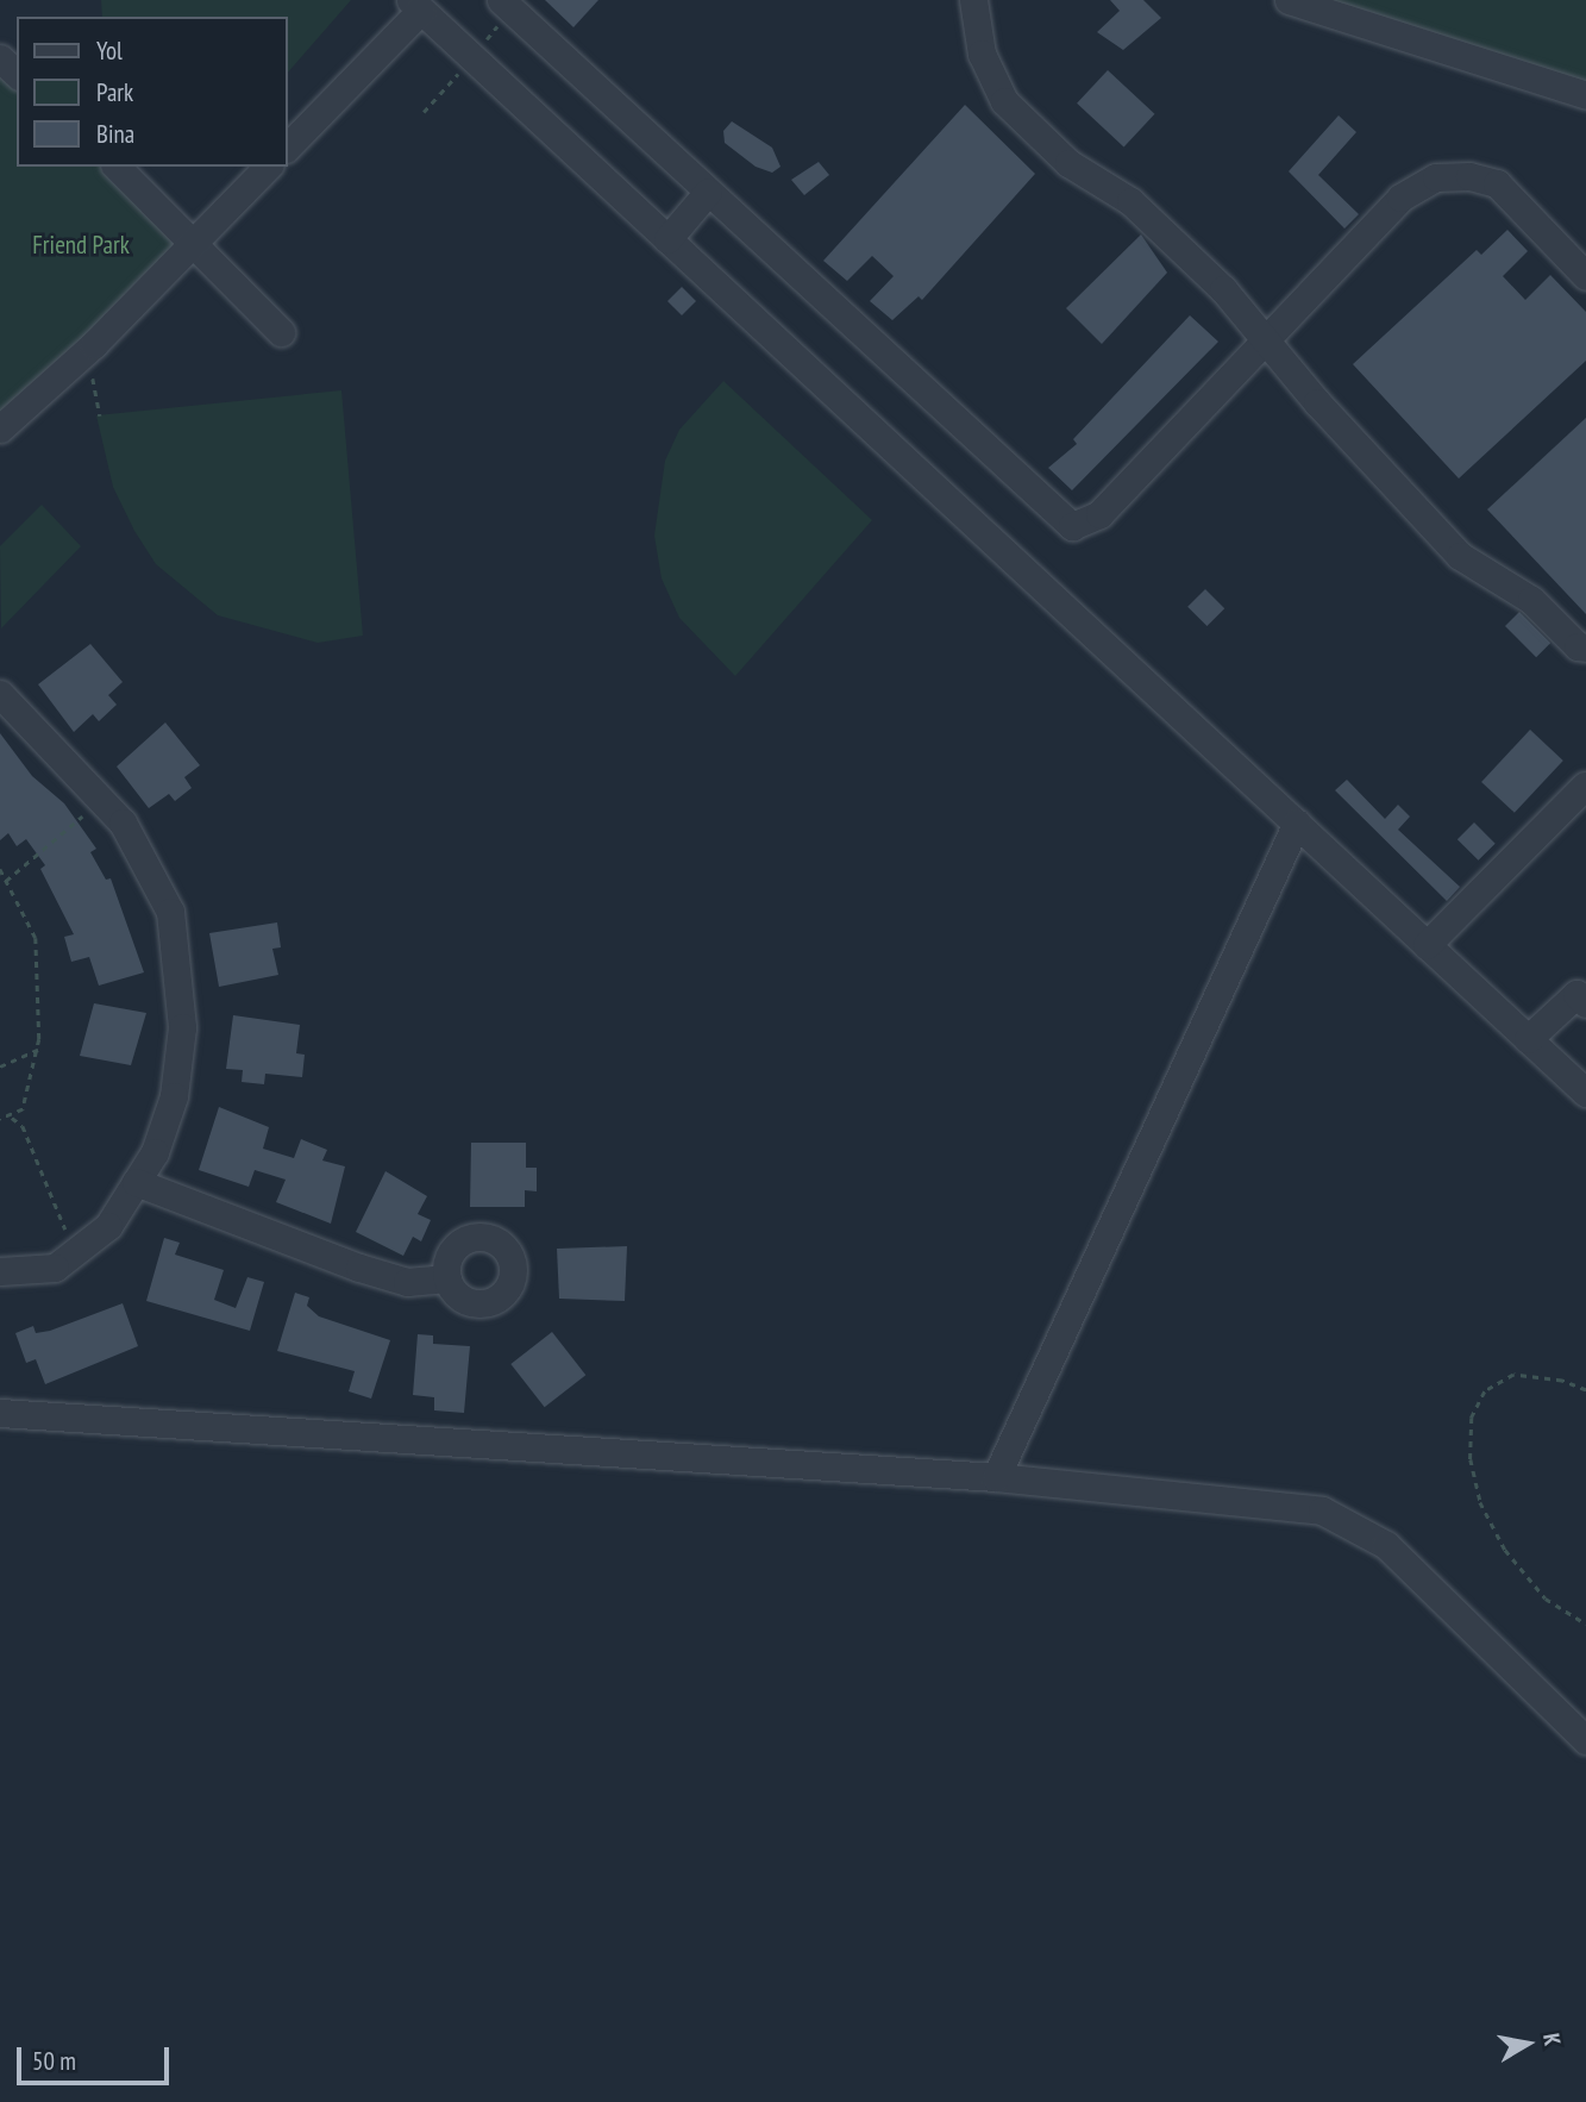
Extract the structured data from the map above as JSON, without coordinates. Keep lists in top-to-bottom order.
{
  "parks": ["Friend Park"],
  "legend": ["Yol", "Park", "Bina"],
  "scale_bar": "50 m",
  "north": "right"
}
